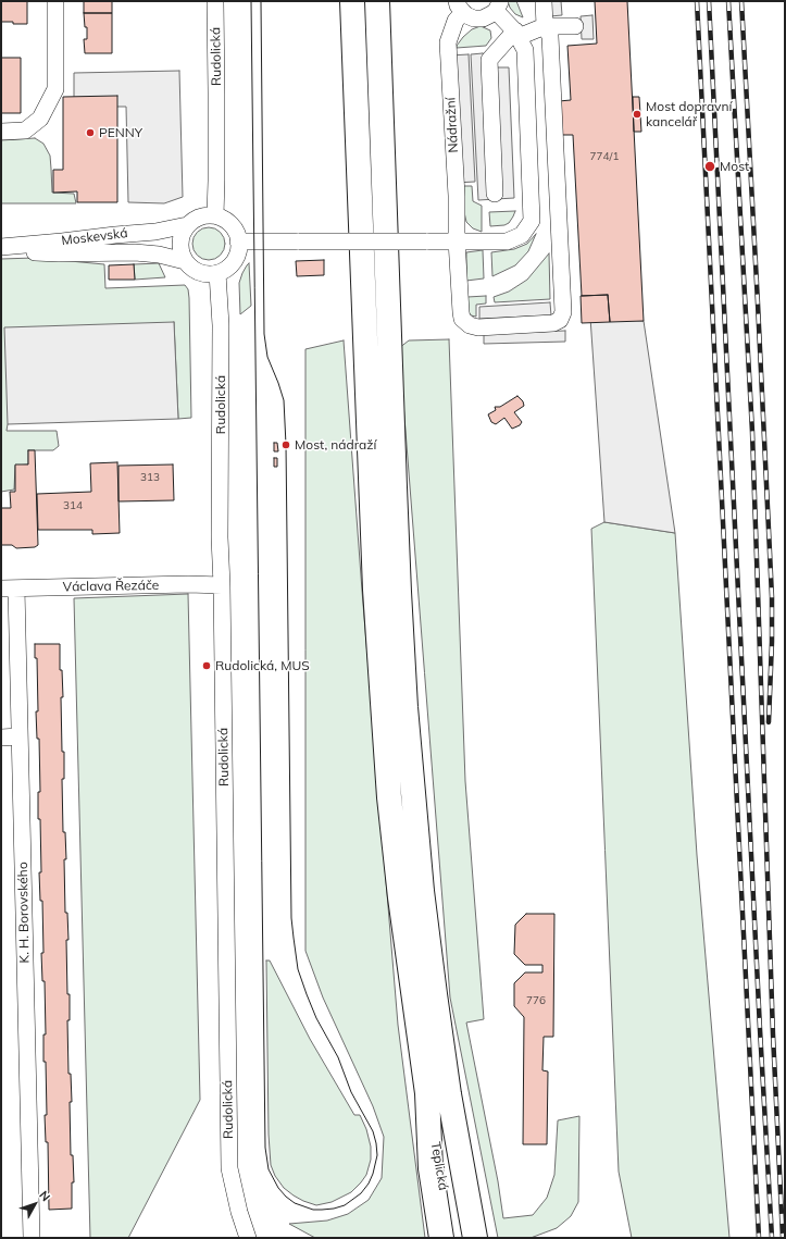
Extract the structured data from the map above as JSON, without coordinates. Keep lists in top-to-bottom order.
{
  "streets": {
    "highway": ["Teplická"],
    "street": [
      "Rudolická",
      "Nádražní",
      "Moskevská",
      "Václava Řezáče",
      "K. H. Borovského"
    ]
  },
  "crossings": [
    ["Rudolická", "Moskevská"],
    ["Rudolická", "Václava Řezáče"],
    ["Václava Řezáče", "K. H. Borovského"]
  ],
  "places": [
    "Most dopravní kancelář",
    "PENNY",
    "Most",
    "Most, nádraží",
    "Rudolická, MUS"
  ],
  "house_numbers": [
    "774/1",
    "313",
    "314",
    "776"
  ],
  "north": "top right"
}
